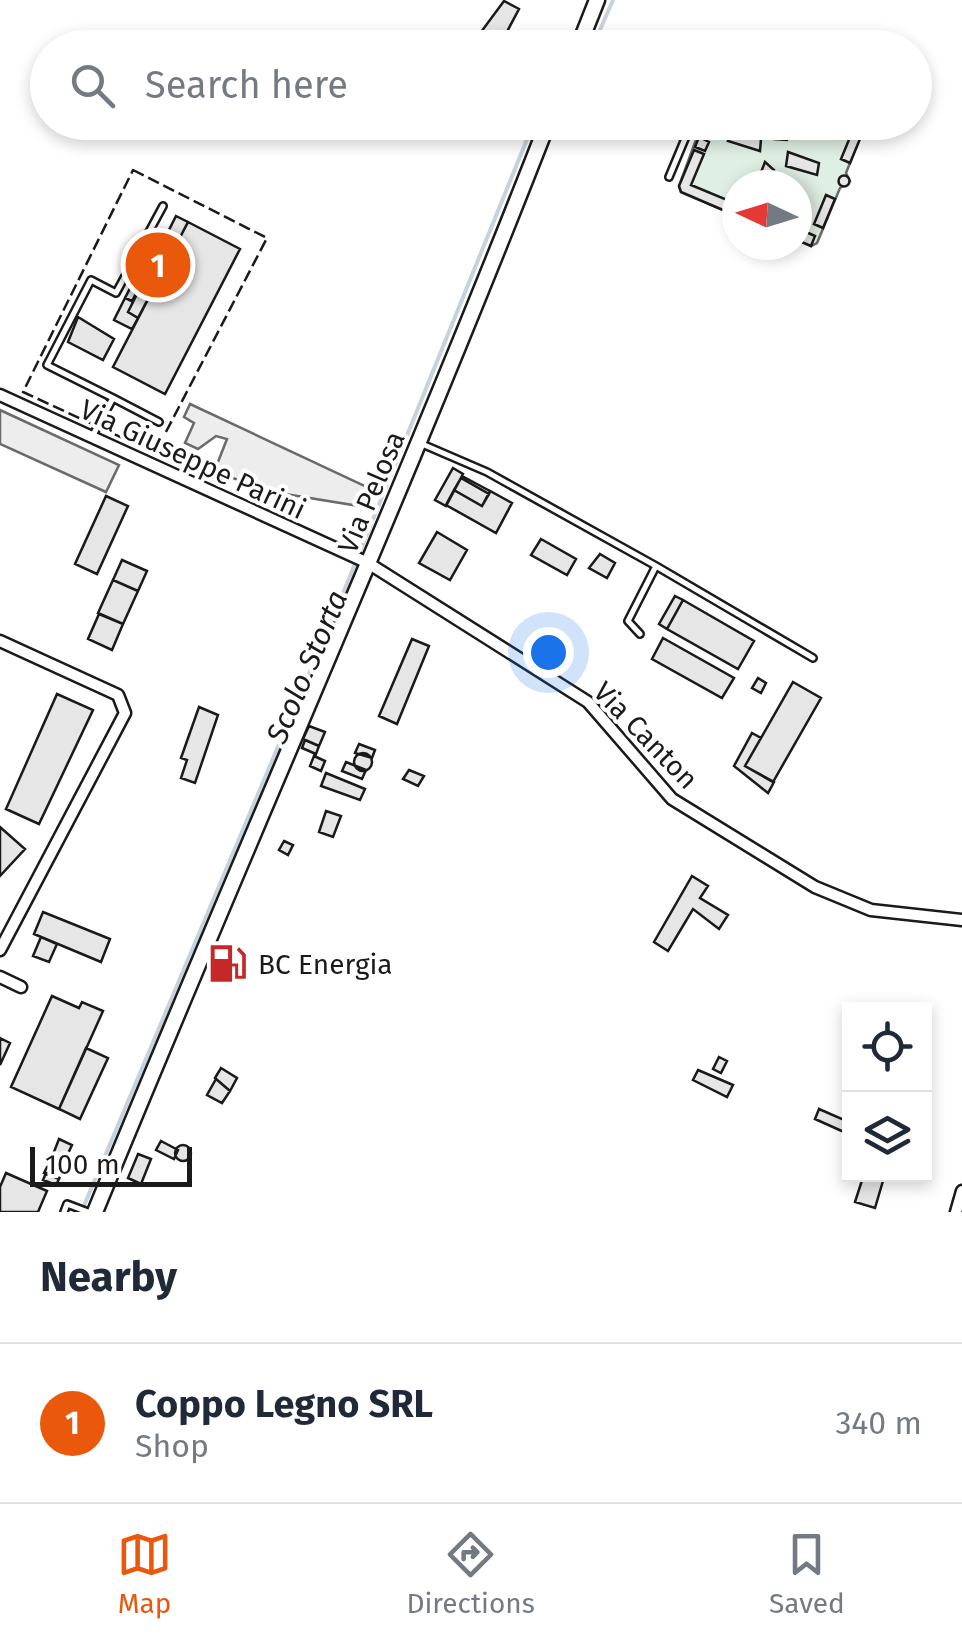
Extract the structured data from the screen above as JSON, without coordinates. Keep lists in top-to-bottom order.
{
  "streets": {
    "main road": ["Via Pelosa"],
    "street": ["Via Giuseppe Parini", "Via Canton"]
  },
  "crossings": [
    ["Via Giuseppe Parini", "Via Pelosa"],
    ["Via Giuseppe Parini", "Via Canton"],
    ["Via Pelosa", "Via Canton"]
  ],
  "water": ["Scolo Storta"],
  "places": {
    "fuel station": ["BC Energia"]
  },
  "scale_bar": "100 m",
  "north": "left",
  "page": {
    "search": "Search here",
    "pins": "1",
    "scale": "100 m",
    "heading": "Nearby",
    "list": [
      {
        "mark": "1",
        "name": "Coppo Legno SRL",
        "note": "Shop",
        "value": "340 m"
      }
    ],
    "nav": ["Map", "Directions", "Saved"]
  }
}
